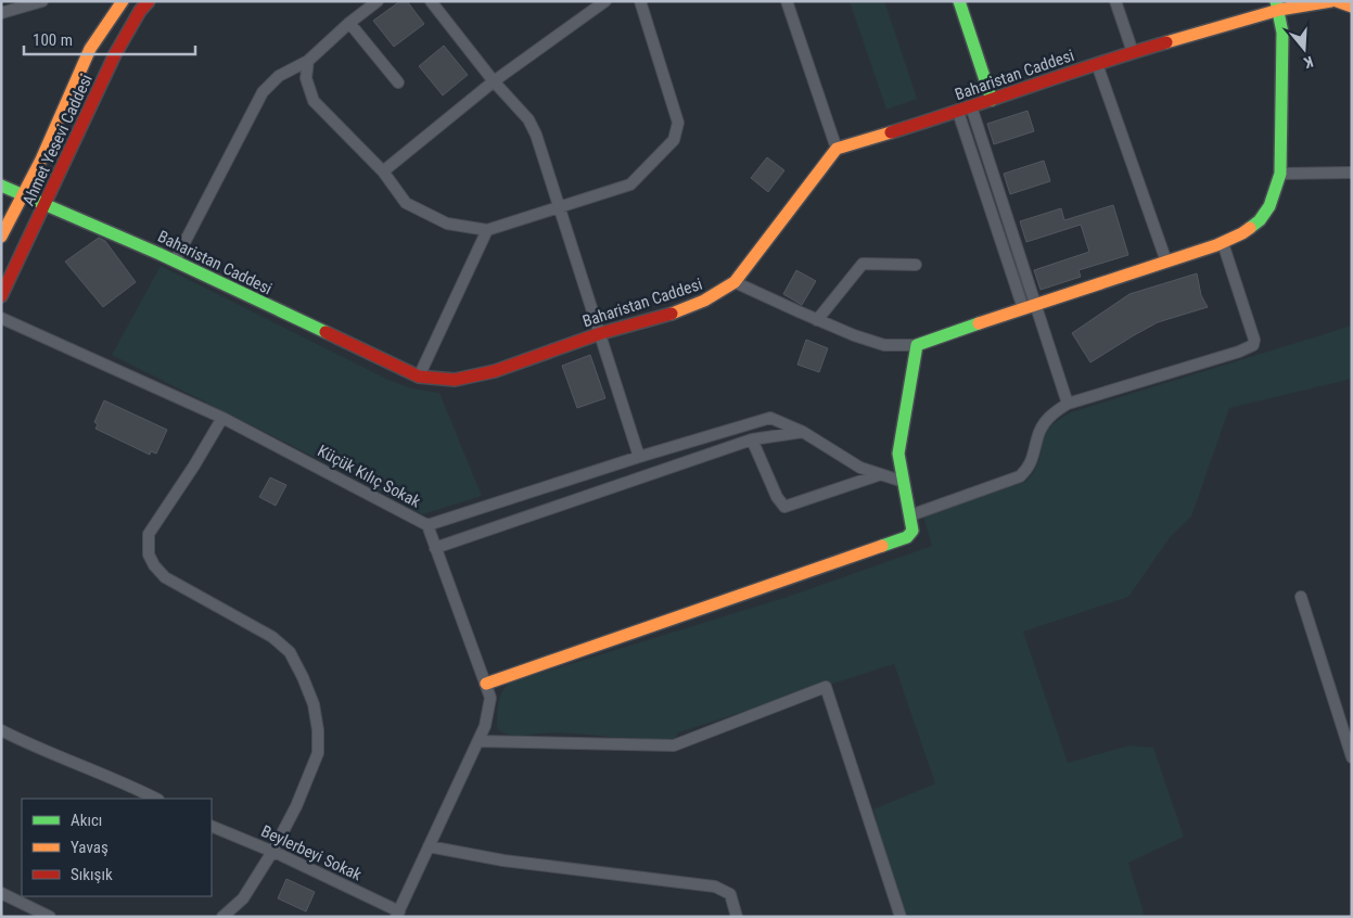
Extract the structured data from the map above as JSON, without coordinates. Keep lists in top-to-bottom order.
{
  "streets": {
    "street": [
      "Baharistan Caddesi",
      "Ahmet Yesevi Caddesi",
      "Küçük Kılıç Sokak",
      "Beylerbeyi Sokak"
    ]
  },
  "crossings": [
    ["Baharistan Caddesi", "Ahmet Yesevi Caddesi"],
    ["Küçük Kılıç Sokak", "Beylerbeyi Sokak"]
  ],
  "legend": ["Akıcı", "Yavaş", "Sıkışık"],
  "scale_bar": "100 m",
  "north": "bottom"
}
